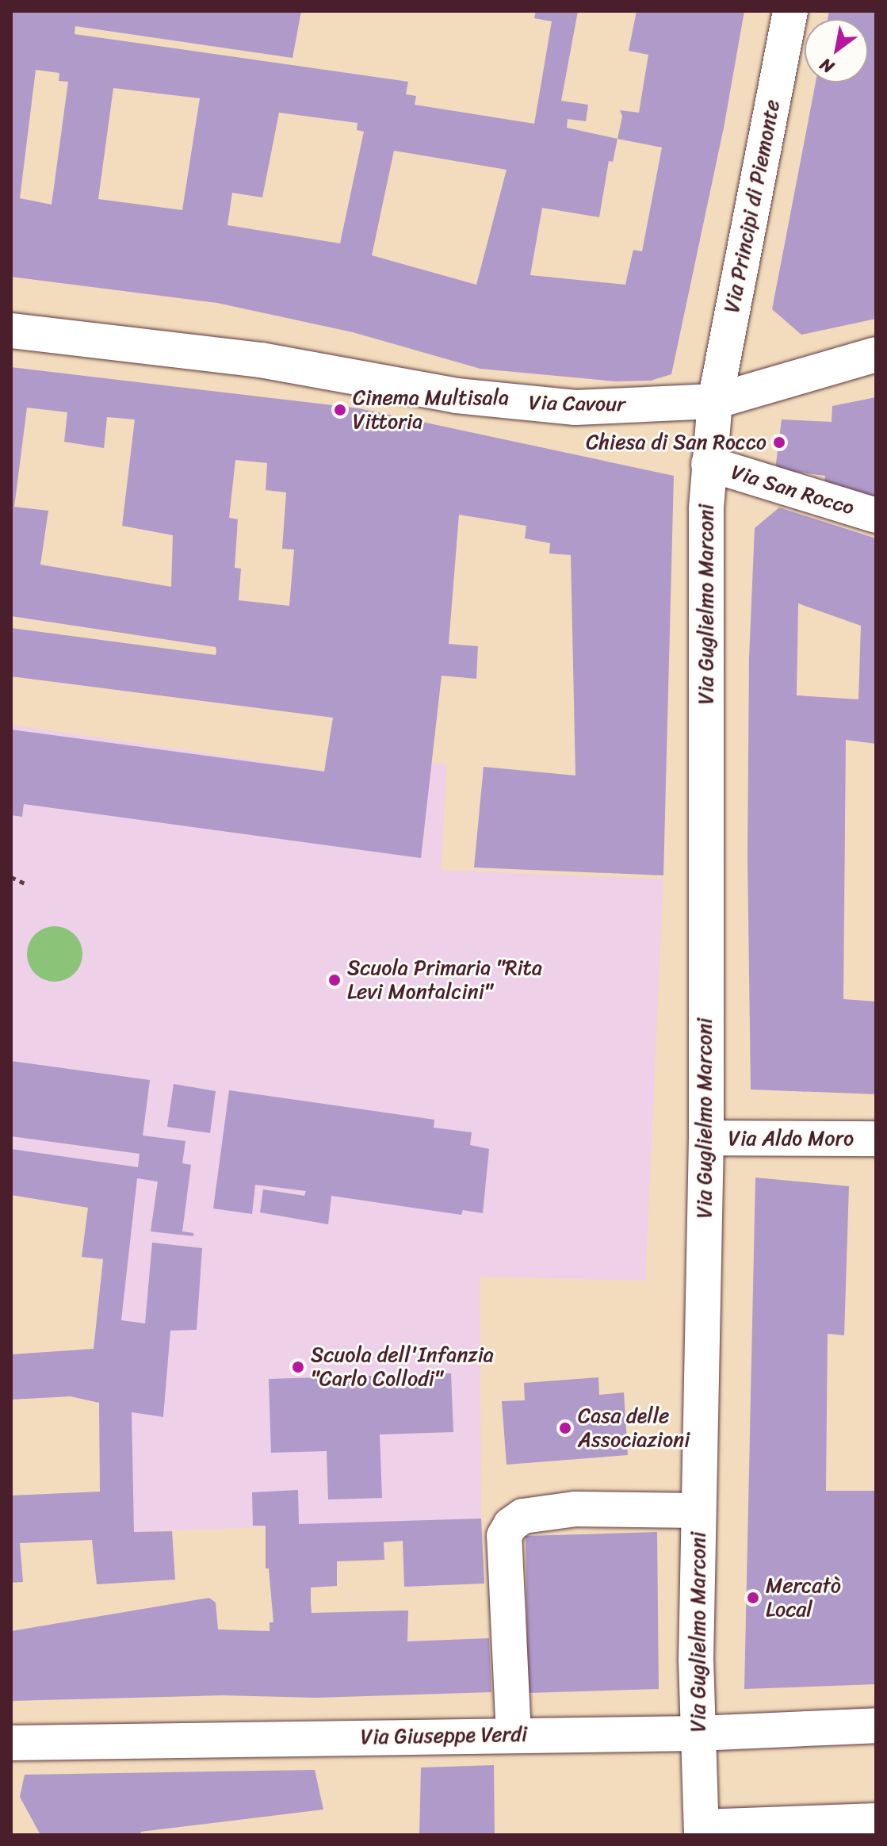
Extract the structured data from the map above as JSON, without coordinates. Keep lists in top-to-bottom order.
{
  "streets": {
    "street": [
      "Via Principi di Piemonte",
      "Via Cavour",
      "Via San Rocco",
      "Via Guglielmo Marconi",
      "Via Aldo Moro",
      "Via Giuseppe Verdi"
    ]
  },
  "crossings": [
    ["Via Principi di Piemonte", "Via Cavour"],
    ["Via Principi di Piemonte", "Via Guglielmo Marconi"],
    ["Via Cavour", "Via Guglielmo Marconi"],
    ["Via San Rocco", "Via Guglielmo Marconi"],
    ["Via Guglielmo Marconi", "Via Aldo Moro"],
    ["Via Guglielmo Marconi", "Via Giuseppe Verdi"]
  ],
  "places": [
    "Cinema Multisala Vittoria",
    "Chiesa di San Rocco",
    "Scuola Primaria \"Rita Levi Montalcini\"",
    "Scuola dell'Infanzia \"Carlo Collodi\"",
    "Casa delle Associazioni",
    "Mercatò Local"
  ],
  "north": "bottom left"
}
